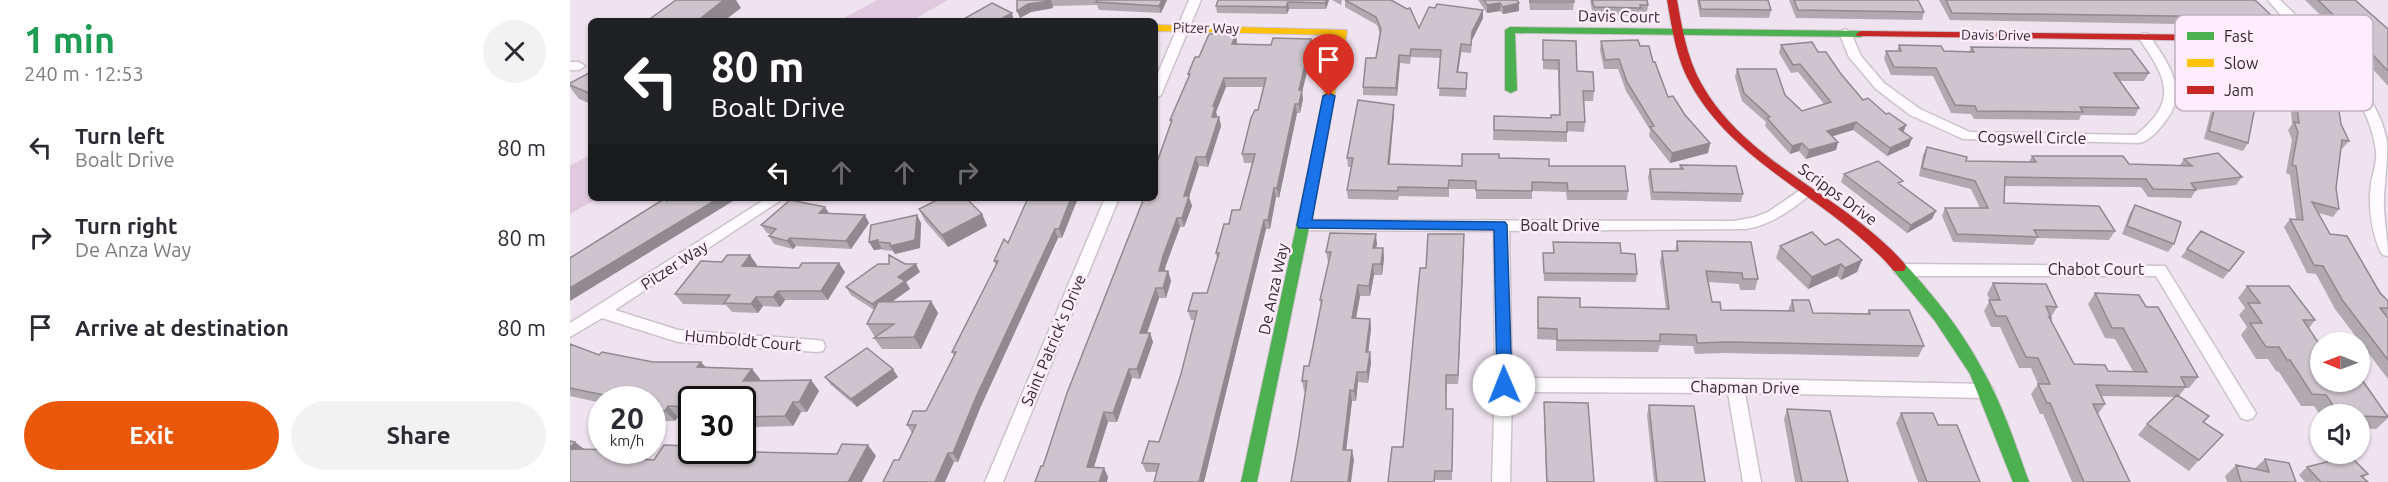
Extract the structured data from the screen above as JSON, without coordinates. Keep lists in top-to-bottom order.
{
  "streets": {
    "street": [
      "Davis Court",
      "Pitzer Way",
      "Davis Drive",
      "Cogswell Circle",
      "Scripps Drive",
      "Boalt Drive",
      "Chabot Court",
      "De Anza Way",
      "Humboldt Court",
      "Saint Patrick's Drive",
      "Chapman Drive"
    ]
  },
  "crossings": [
    ["Davis Court", "Davis Drive"],
    ["Davis Court", "Scripps Drive"],
    ["Pitzer Way", "De Anza Way"],
    ["Pitzer Way", "Humboldt Court"],
    ["Davis Drive", "Cogswell Circle"],
    ["Davis Drive", "Scripps Drive"],
    ["Scripps Drive", "Boalt Drive"],
    ["Scripps Drive", "Chabot Court"],
    ["Scripps Drive", "Chapman Drive"],
    ["Boalt Drive", "De Anza Way"]
  ],
  "legend": ["Fast", "Slow", "Jam"],
  "north": "left",
  "page": {
    "heading": ["1 min", "240 m · 12:53"],
    "turn": ["80 m", "Boalt Drive"],
    "list": [
      {
        "name": "Turn left",
        "note": "Boalt Drive",
        "value": "80 m"
      },
      {
        "name": "Turn right",
        "note": "De Anza Way",
        "value": "80 m"
      },
      {
        "name": "Arrive at destination",
        "value": "80 m"
      }
    ],
    "speed": "20 km/h",
    "limit": "30",
    "buttons": ["Exit", "Share"]
  }
}
